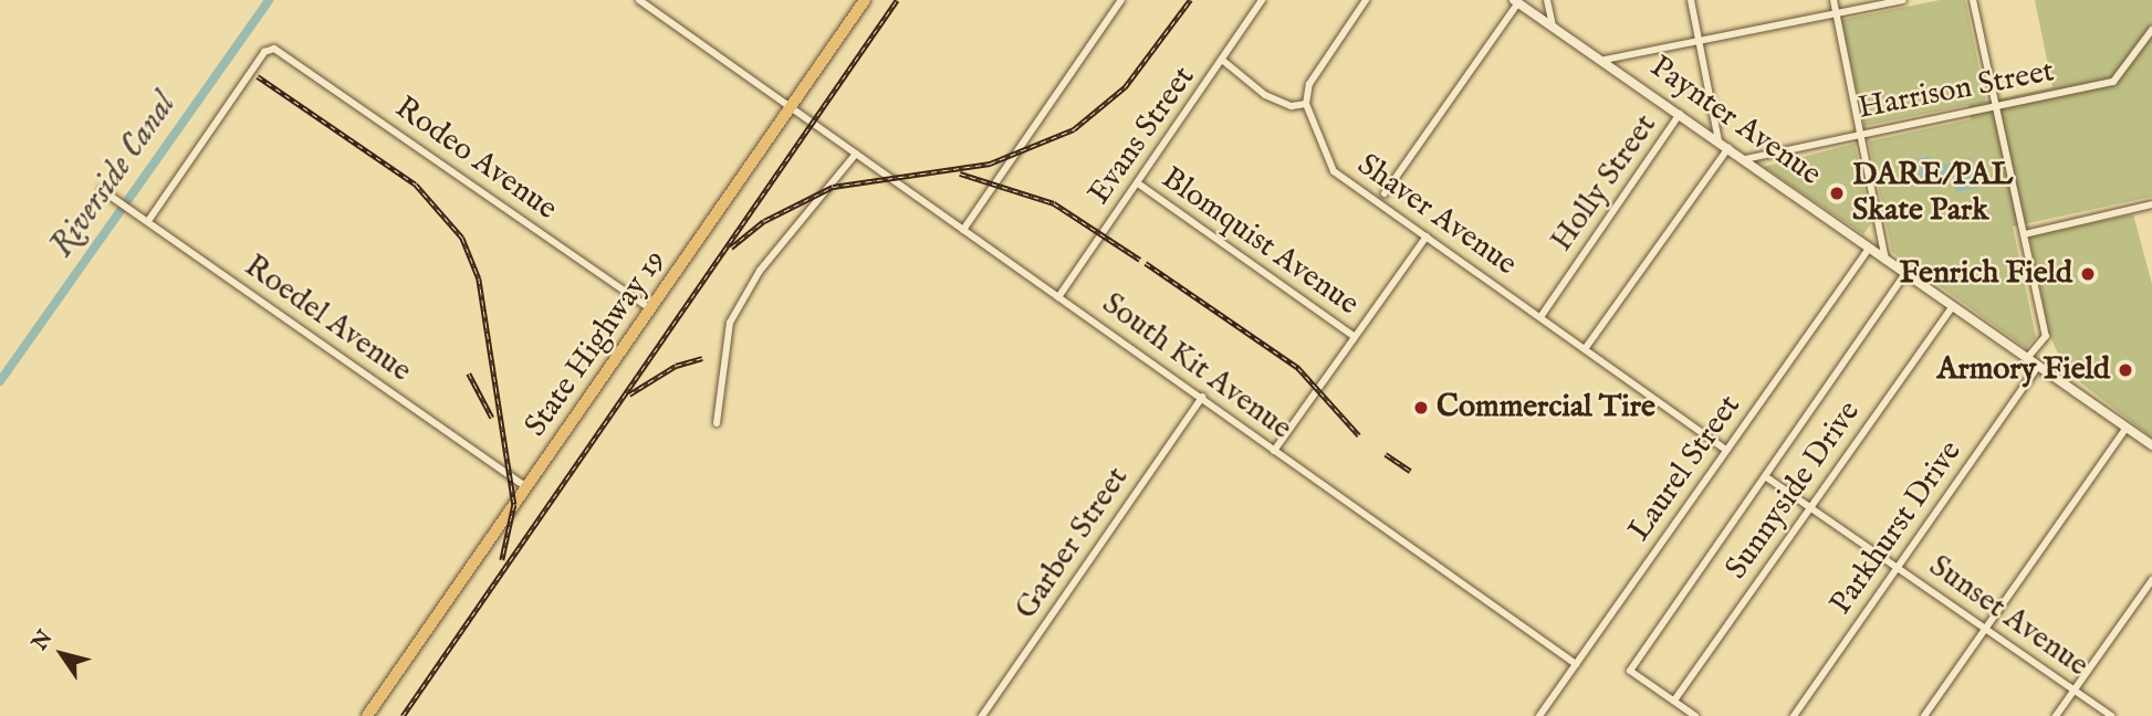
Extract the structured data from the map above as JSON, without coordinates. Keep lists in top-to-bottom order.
{
  "streets": {
    "main road": ["State Highway 19"],
    "street": [
      "Harrison Street",
      "Paynter Avenue",
      "Evans Street",
      "Rodeo Avenue",
      "Holly Street",
      "Shaver Avenue",
      "Blomquist Avenue",
      "Roedel Avenue",
      "South Kit Avenue",
      "Laurel Street",
      "Sunnyside Drive",
      "Parkhurst Drive",
      "Garber Street",
      "Sunset Avenue"
    ]
  },
  "crossings": [
    ["Harrison Street", "Paynter Avenue"],
    ["Paynter Avenue", "Holly Street"],
    ["Paynter Avenue", "Laurel Street"],
    ["Paynter Avenue", "Sunnyside Drive"],
    ["Paynter Avenue", "Parkhurst Drive"],
    ["Evans Street", "Blomquist Avenue"],
    ["Evans Street", "South Kit Avenue"],
    ["Rodeo Avenue", "Roedel Avenue"],
    ["Rodeo Avenue", "State Highway 19"],
    ["Holly Street", "Shaver Avenue"],
    ["Roedel Avenue", "State Highway 19"],
    ["State Highway 19", "South Kit Avenue"],
    ["South Kit Avenue", "Laurel Street"],
    ["South Kit Avenue", "Garber Street"],
    ["Sunnyside Drive", "Sunset Avenue"],
    ["Parkhurst Drive", "Sunset Avenue"]
  ],
  "water": ["Riverside Canal"],
  "places": [
    "DARE/PAL Skate Park",
    "Fenrich Field",
    "Armory Field",
    "Commercial Tire"
  ],
  "north": "top left"
}
